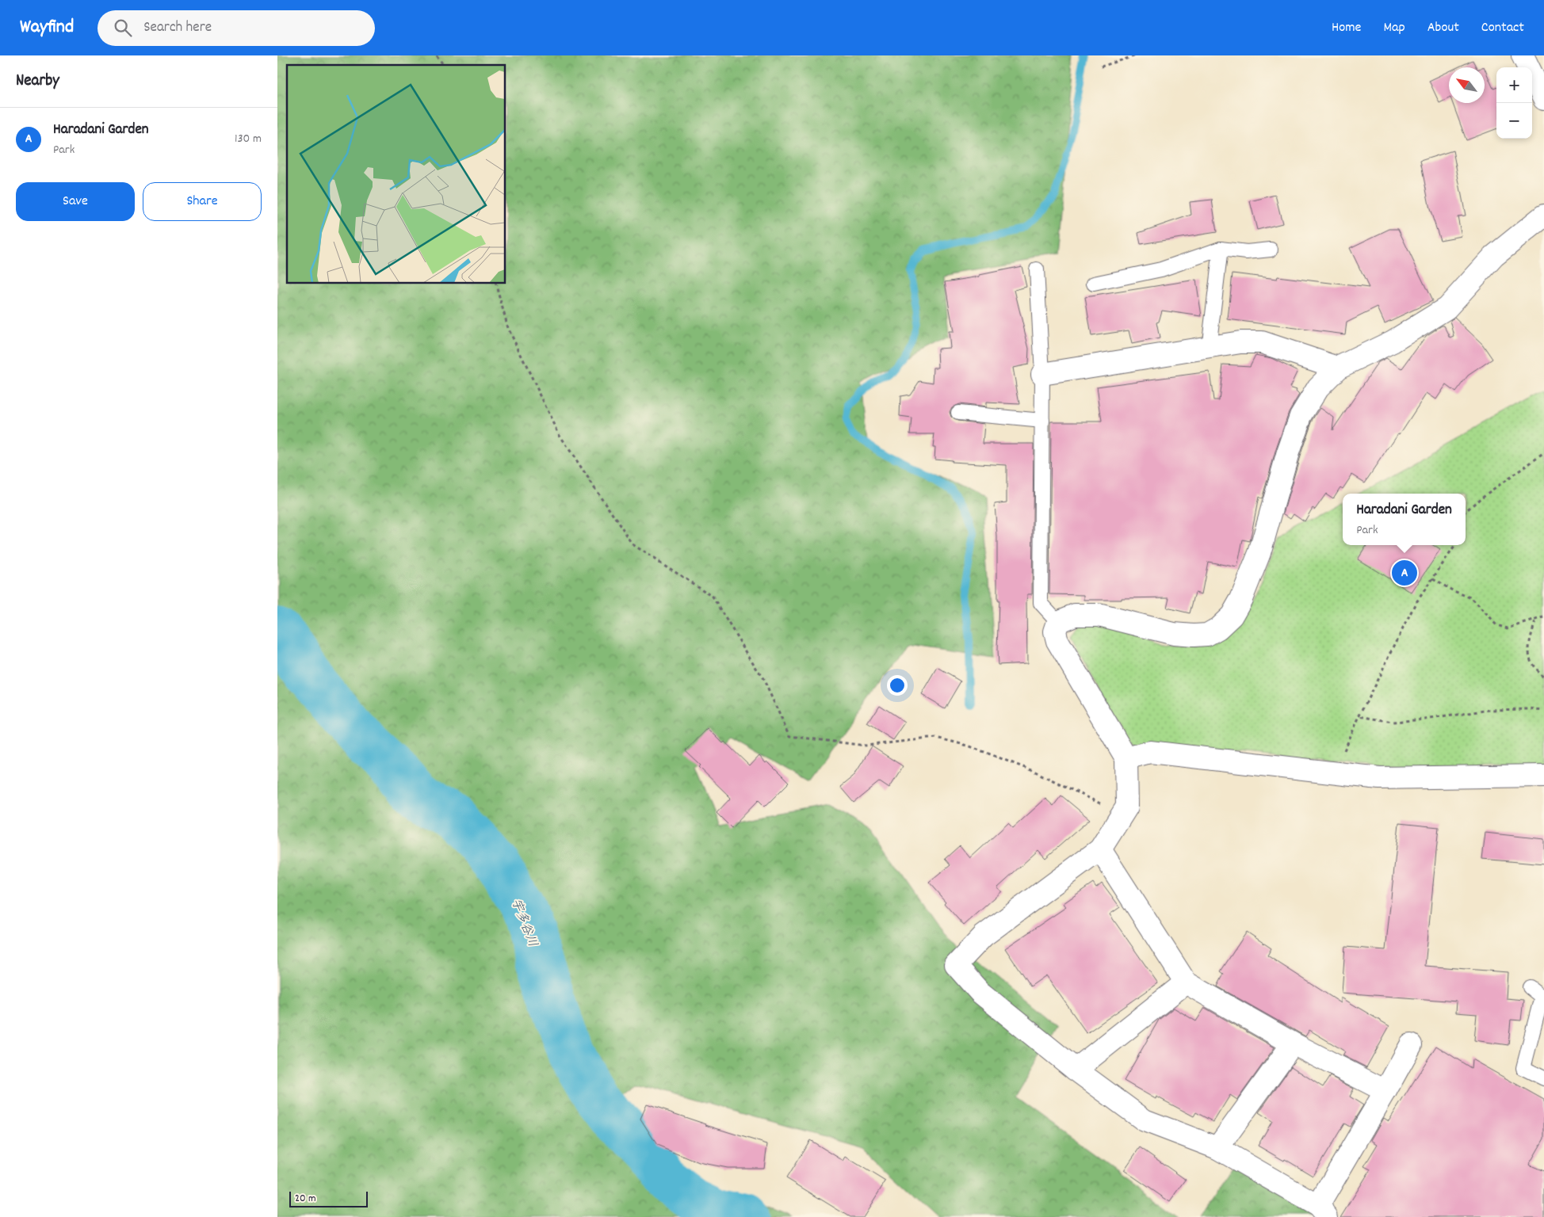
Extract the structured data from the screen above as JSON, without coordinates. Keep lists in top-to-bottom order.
{
  "water": ["宇多谷川"],
  "scale_bar": "20 m",
  "north": "top left",
  "page": {
    "header": "Wayfind",
    "search": "Search here",
    "nav": [
      "Home",
      "Map",
      "About",
      "Contact"
    ],
    "heading": "Nearby",
    "map_buttons": ["+", "−"],
    "list": [
      {
        "mark": "A",
        "name": "Haradani Garden",
        "note": "Park",
        "value": "130 m"
      }
    ],
    "buttons": ["Save", "Share"],
    "popup": ["Haradani Garden", "Park"],
    "pins": "A",
    "scale": "20 m"
  }
}
